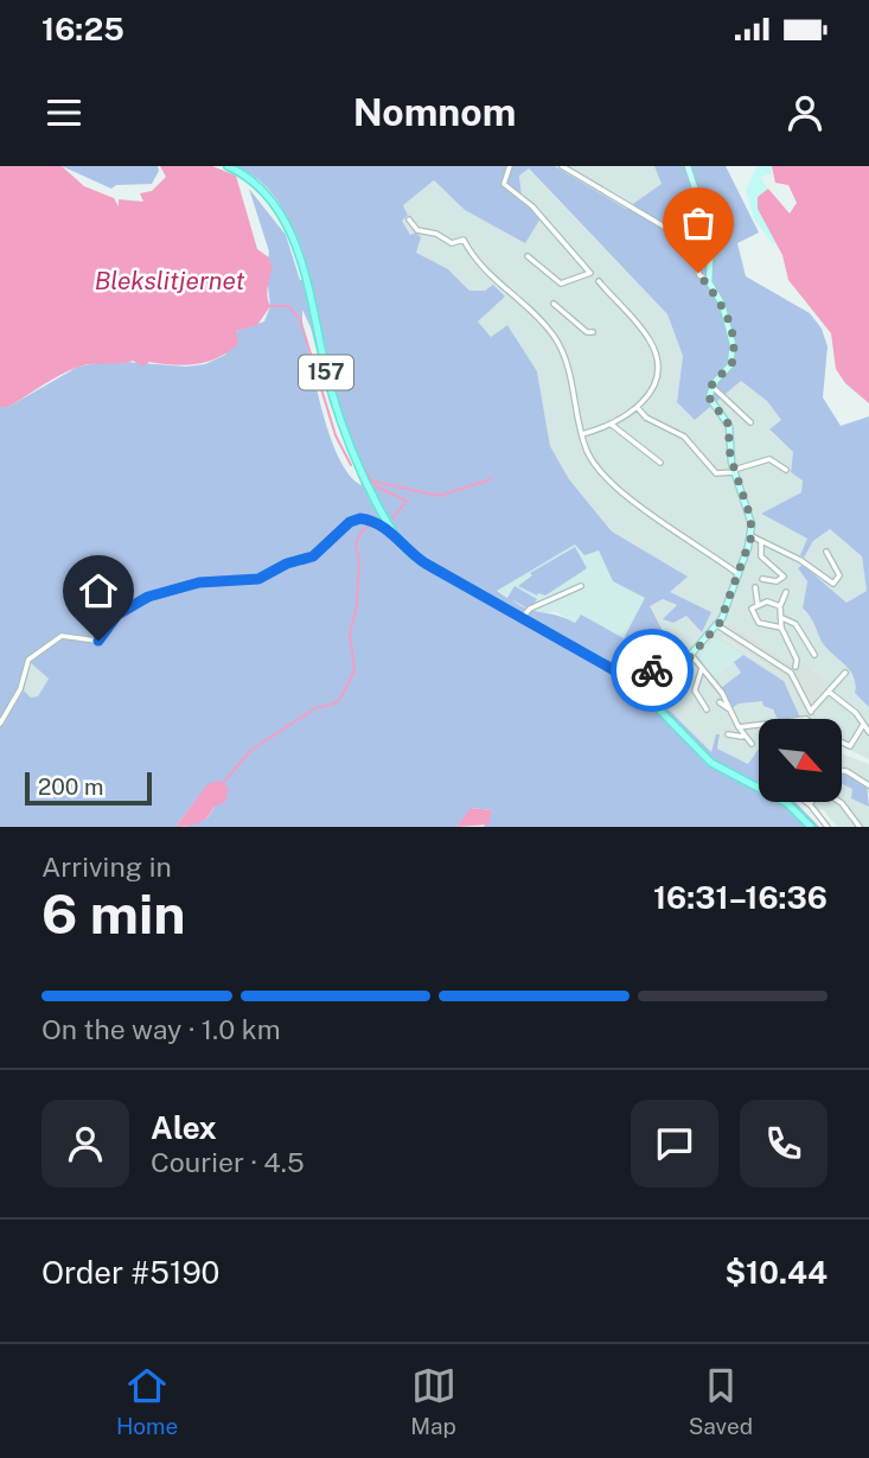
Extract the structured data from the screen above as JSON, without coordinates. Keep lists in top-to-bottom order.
{
  "streets": {
    "main road": ["157"]
  },
  "water": ["Blekslitjernet"],
  "scale_bar": "200 m",
  "north": "bottom right",
  "page": {
    "status": "16:25",
    "header": "Nomnom",
    "scale": "200 m",
    "heading": ["6 min", "Arriving in", "16:31–16:36"],
    "panel": [
      "Alex",
      "Courier · 4.5",
      "Order #5190",
      "$10.44"
    ],
    "bar": "On the way · 1.0 km",
    "tabs": ["Home", "Map", "Saved"]
  }
}
